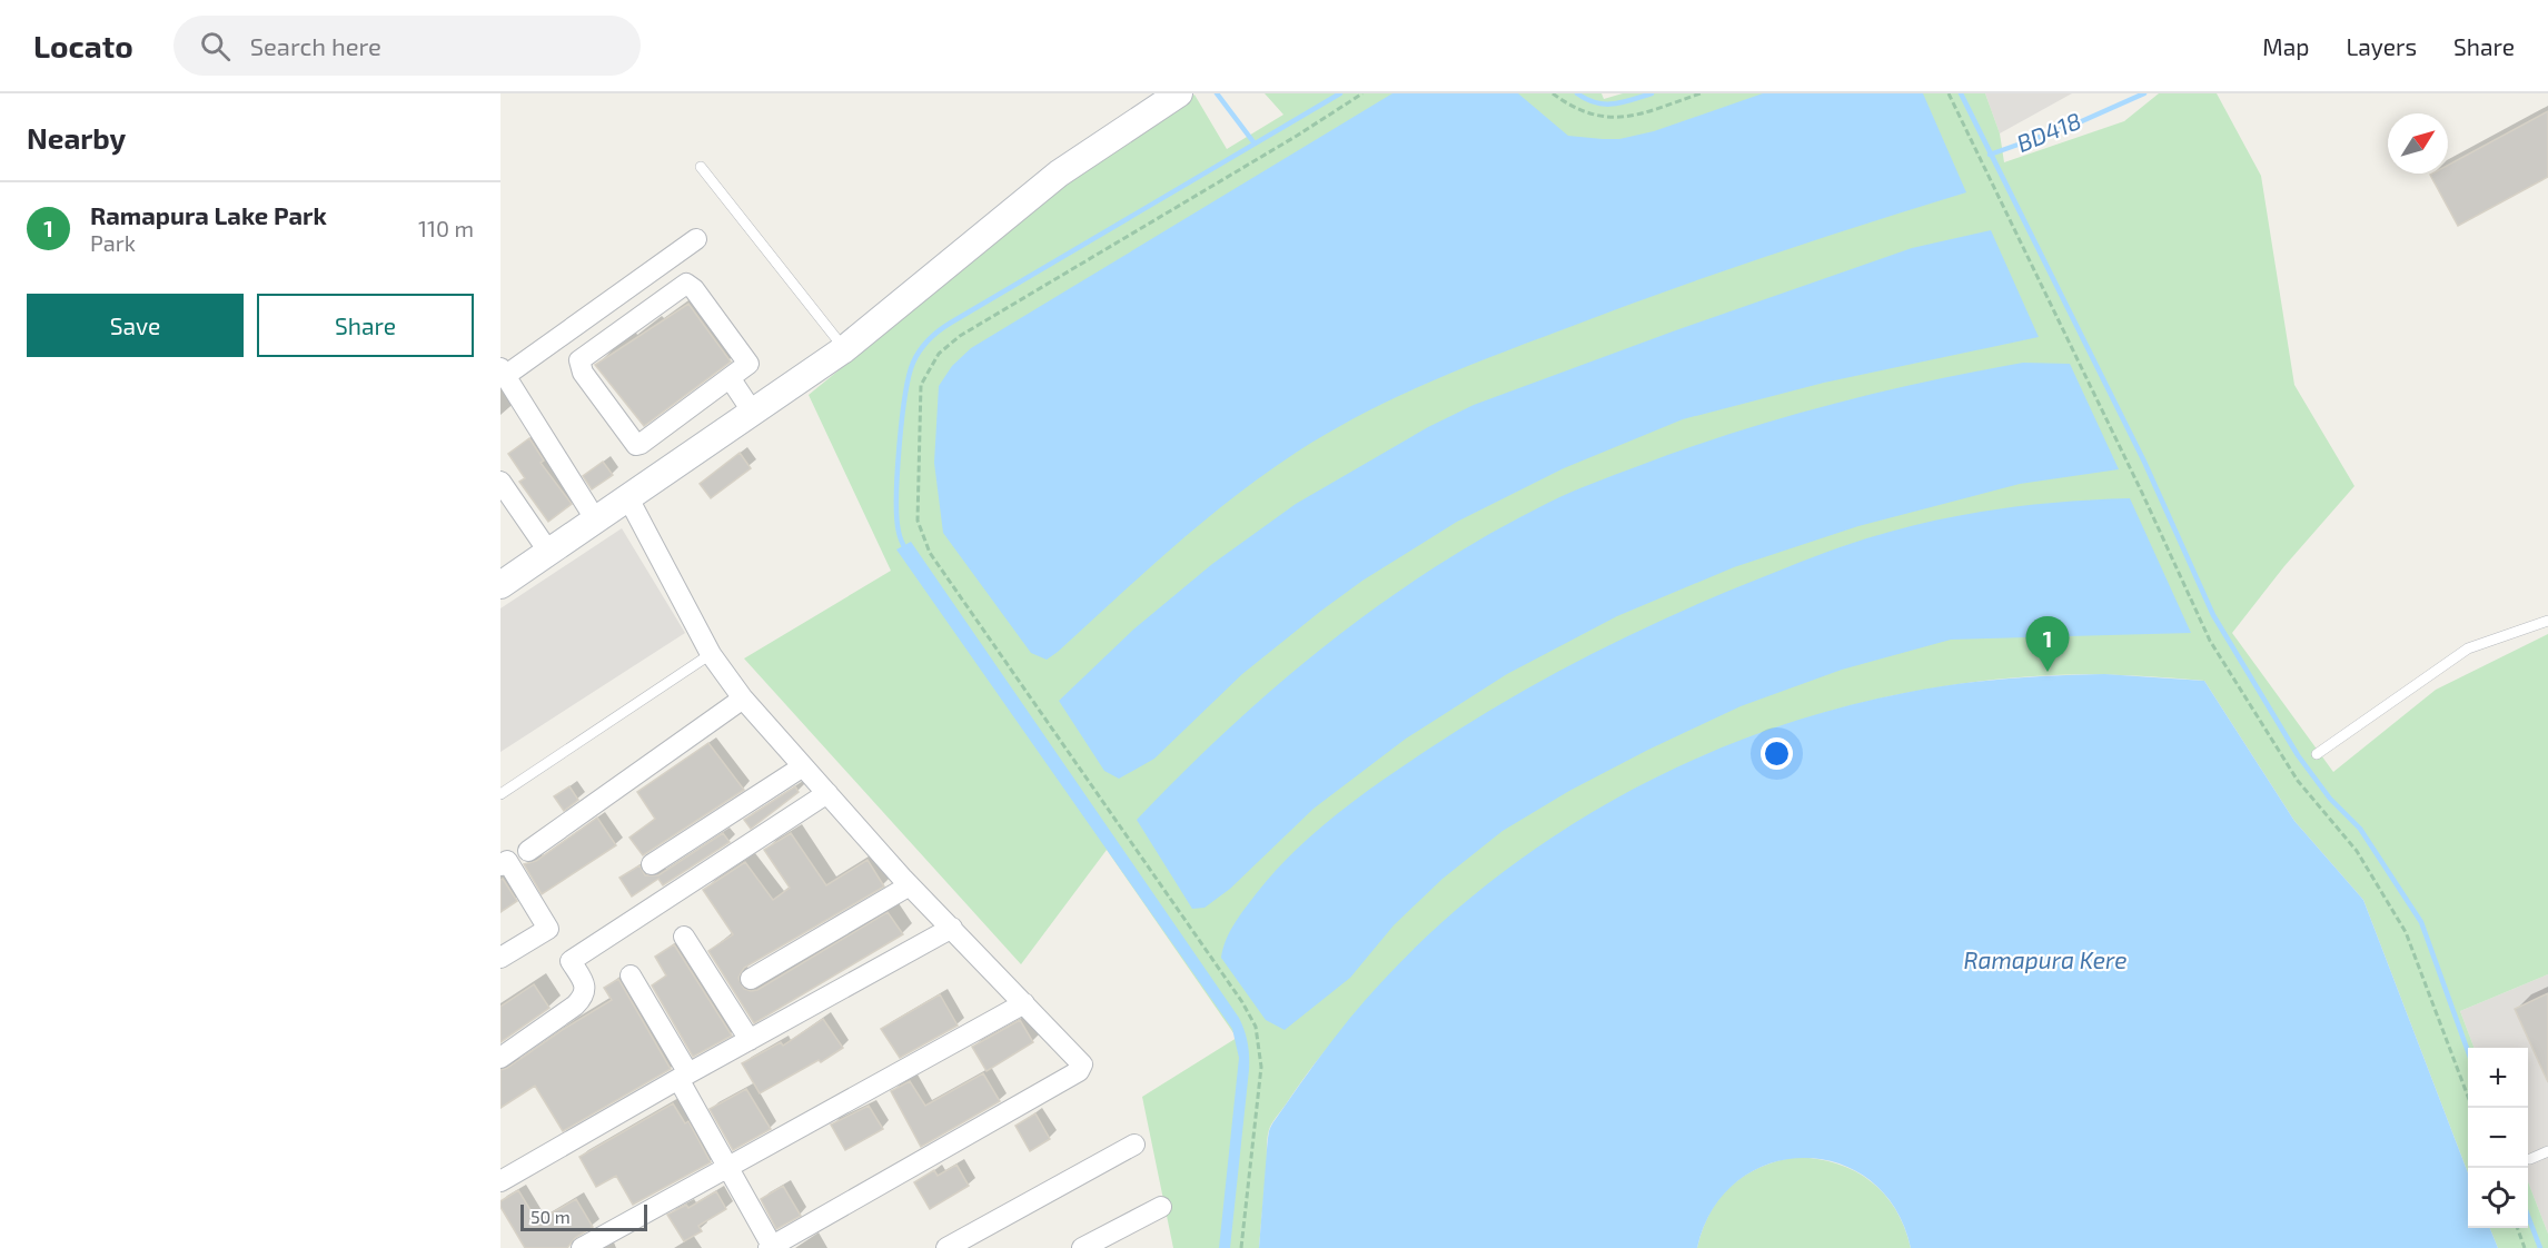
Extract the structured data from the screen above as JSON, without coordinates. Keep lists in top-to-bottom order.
{
  "water": ["BD418", "Ramapura Kere"],
  "scale_bar": "50 m",
  "north": "top right",
  "page": {
    "header": "Locato",
    "search": "Search here",
    "nav": ["Map", "Layers", "Share"],
    "heading": "Nearby",
    "list": [
      {
        "mark": "1",
        "name": "Ramapura Lake Park",
        "note": "Park",
        "value": "110 m"
      }
    ],
    "buttons": ["Save", "Share"],
    "pins": "1",
    "map_buttons": ["+", "−"],
    "scale": "50 m"
  }
}
